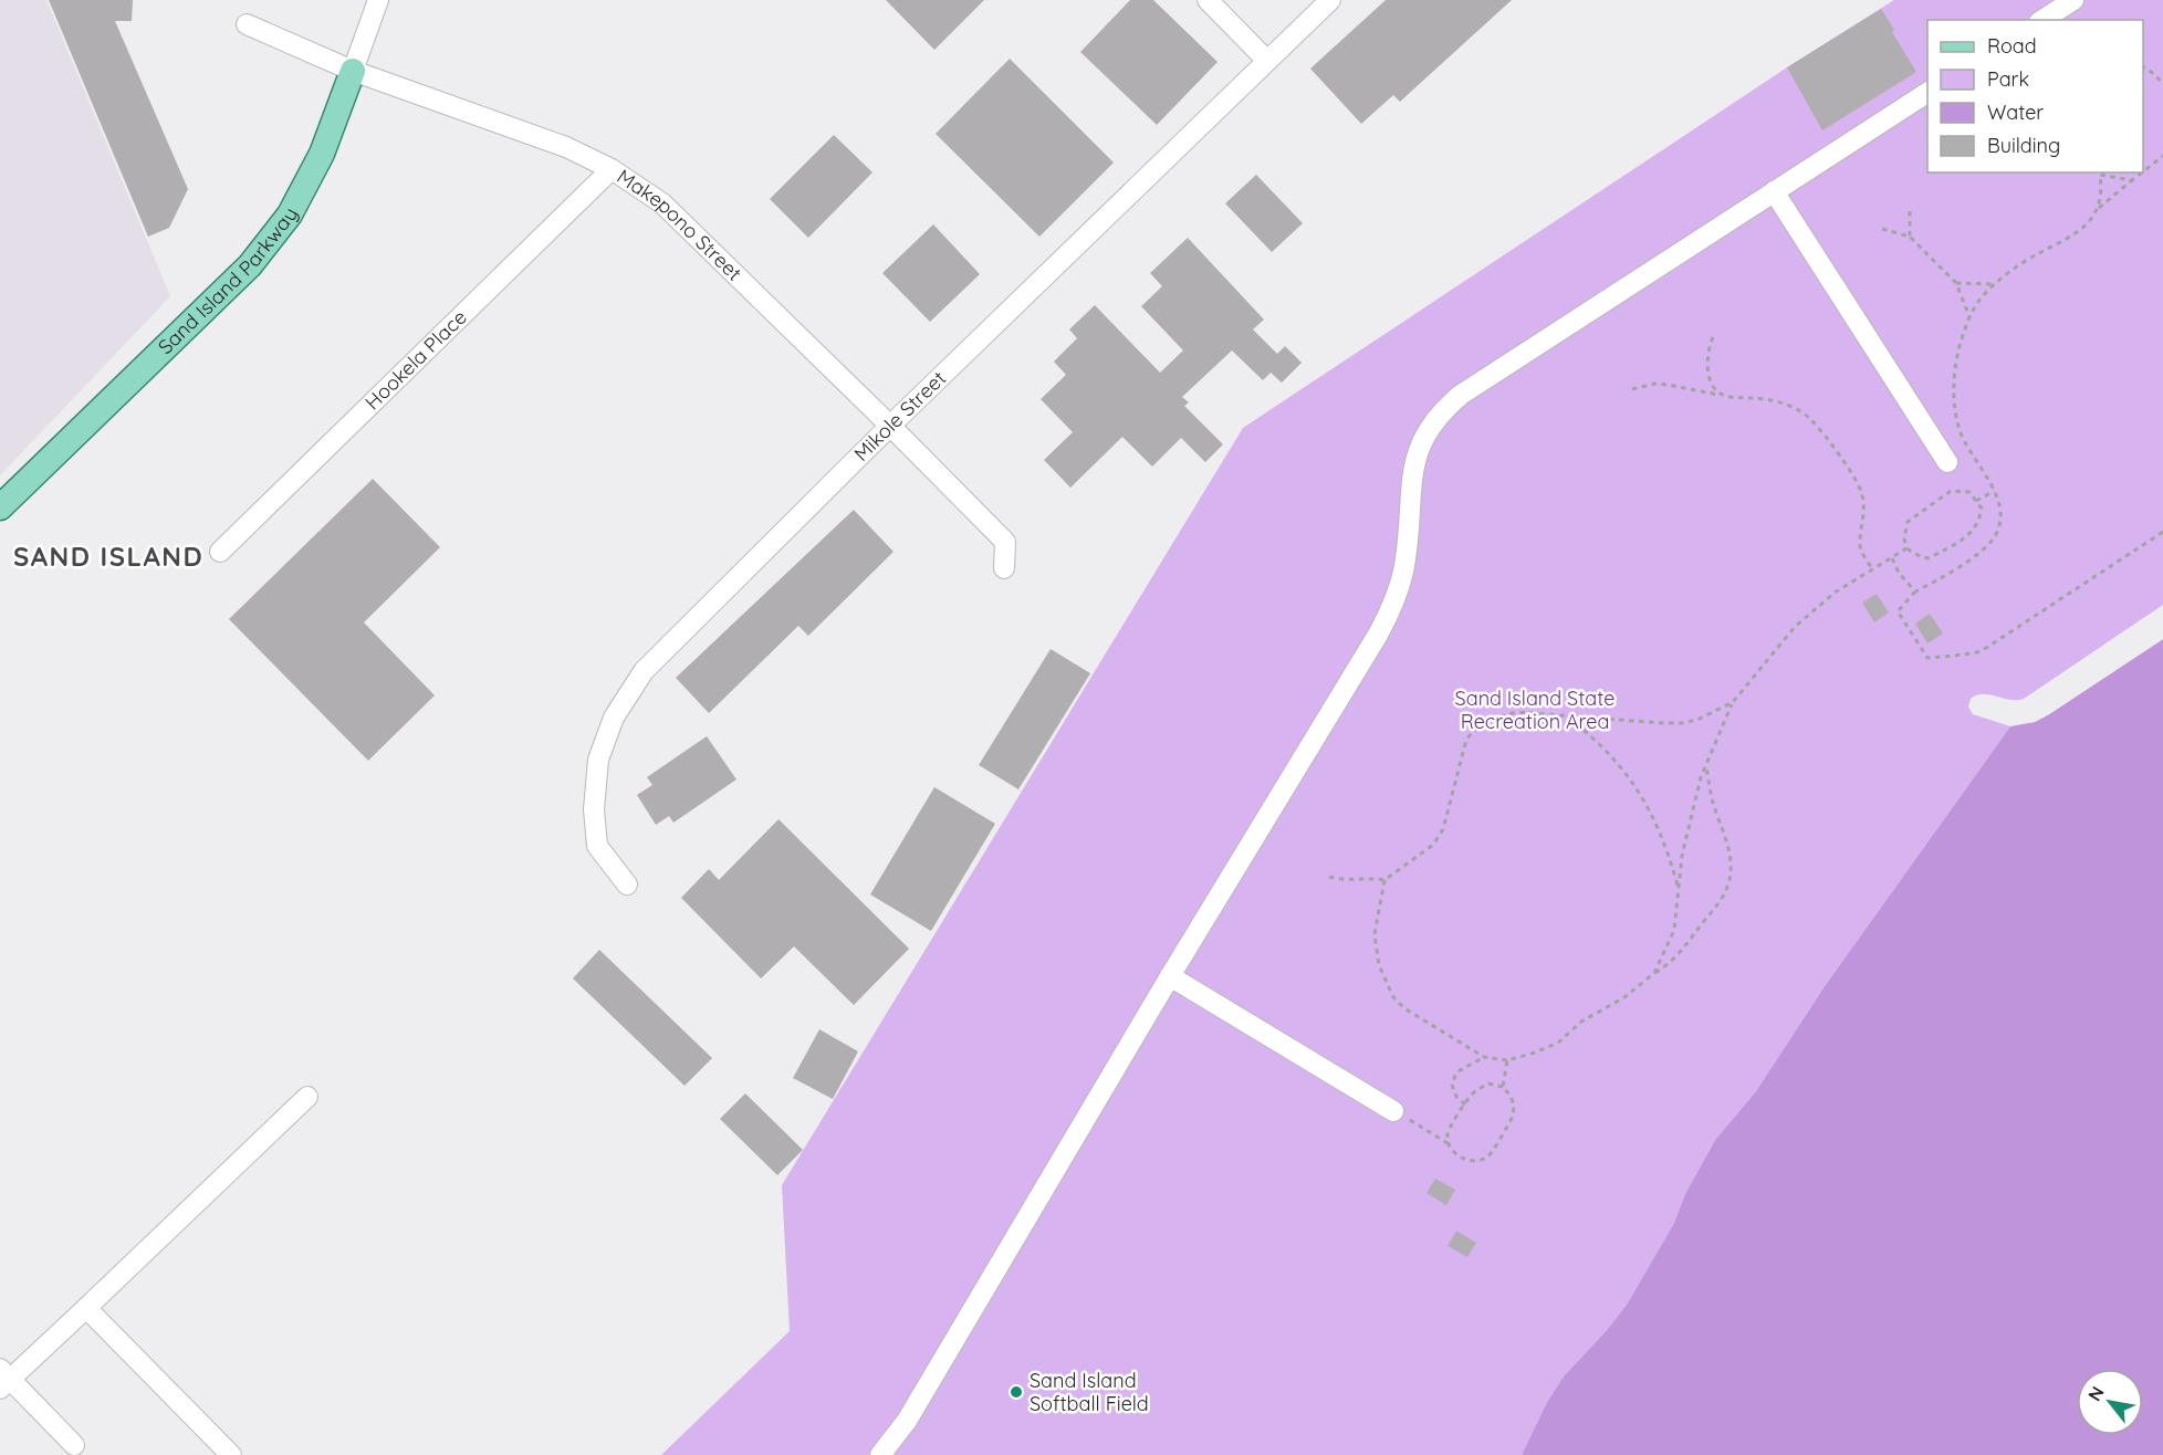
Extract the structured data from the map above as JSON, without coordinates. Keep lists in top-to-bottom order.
{
  "streets": {
    "main road": ["Sand Island Parkway"],
    "street": ["Makepono Street", "Hookela Place", "Mikole Street"]
  },
  "crossings": [
    ["Makepono Street", "Sand Island Parkway"],
    ["Makepono Street", "Hookela Place"],
    ["Makepono Street", "Mikole Street"]
  ],
  "districts": ["SAND ISLAND"],
  "parks": ["Sand Island State Recreation Area"],
  "places": ["Sand Island Softball Field"],
  "legend": [
    "Road",
    "Park",
    "Water",
    "Building"
  ],
  "north": "top left"
}
